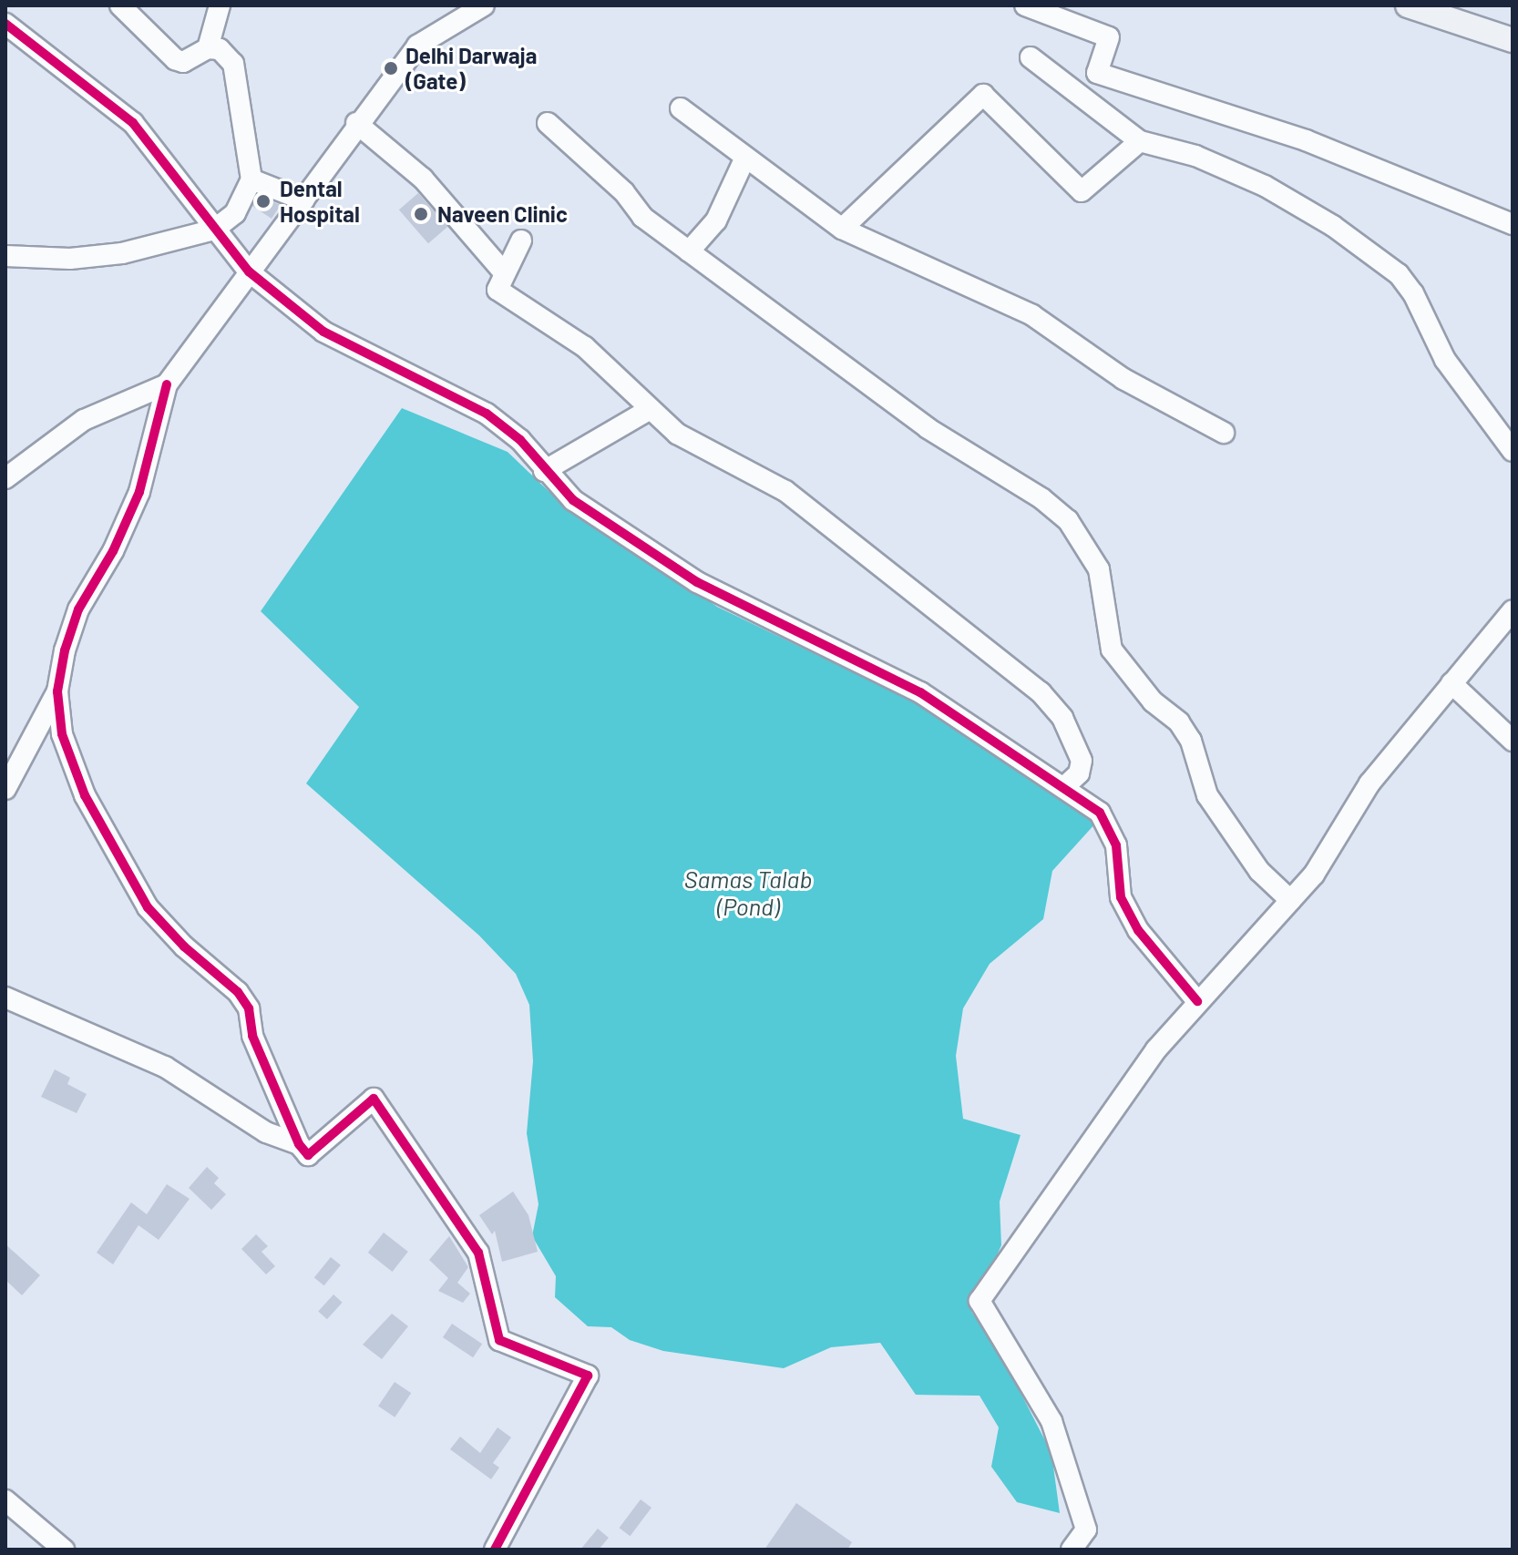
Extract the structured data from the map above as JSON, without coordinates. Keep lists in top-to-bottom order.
{
  "water": ["Samas Talab (Pond)"],
  "places": ["Delhi Darwaja (Gate)", "Dental Hospital", "Naveen Clinic"]
}
